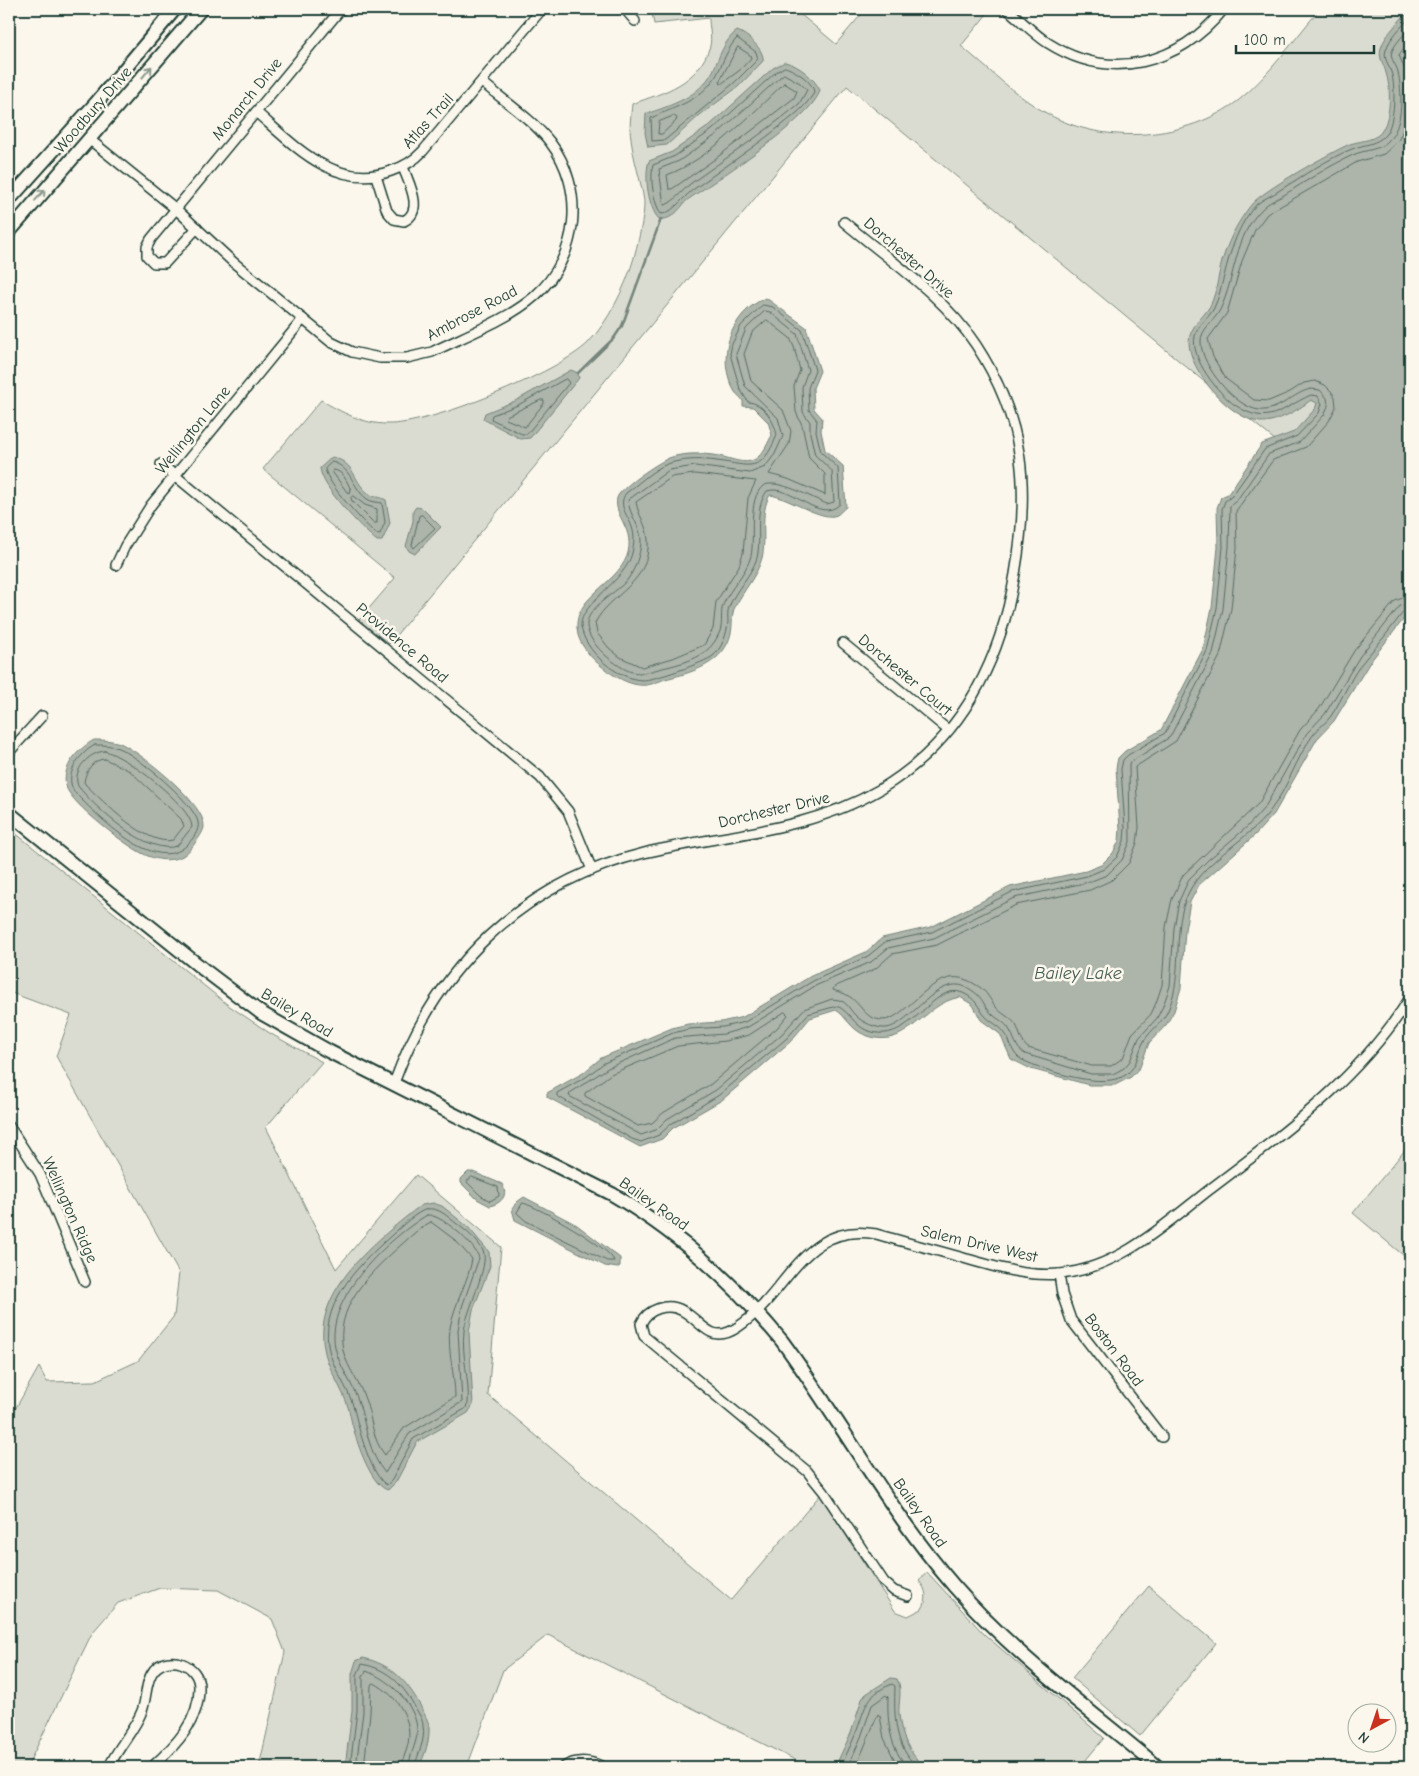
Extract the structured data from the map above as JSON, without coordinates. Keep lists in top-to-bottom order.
{
  "streets": {
    "main road": ["Woodbury Drive", "Bailey Road"],
    "street": [
      "Monarch Drive",
      "Atlas Trail",
      "Dorchester Drive",
      "Ambrose Road",
      "Wellington Lane",
      "Providence Road",
      "Dorchester Court",
      "Wellington Ridge",
      "Salem Drive West",
      "Boston Road"
    ]
  },
  "crossings": [
    ["Monarch Drive", "Atlas Trail"],
    ["Monarch Drive", "Ambrose Road"],
    ["Woodbury Drive", "Ambrose Road"],
    ["Atlas Trail", "Ambrose Road"],
    ["Dorchester Drive", "Providence Road"],
    ["Dorchester Drive", "Dorchester Court"],
    ["Dorchester Drive", "Bailey Road"],
    ["Ambrose Road", "Wellington Lane"],
    ["Wellington Lane", "Providence Road"],
    ["Bailey Road", "Salem Drive West"],
    ["Salem Drive West", "Boston Road"]
  ],
  "water": ["Bailey Lake"],
  "scale_bar": "100 m",
  "north": "bottom left"
}
